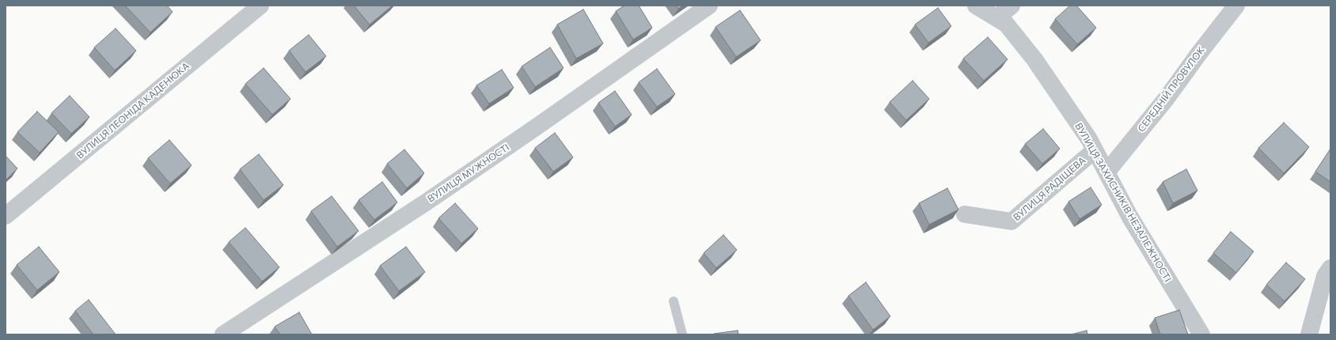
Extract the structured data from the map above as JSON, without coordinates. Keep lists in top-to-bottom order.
{
  "streets": {
    "street": [
      "СЕРЕДНІЙ ПРОВУЛОК",
      "ВУЛИЦЯ ЛЕОНІДА КАДЕНЮКА",
      "ВУЛИЦЯ МУЖНОСТІ",
      "ВУЛИЦЯ РАДІЩЕВА",
      "ВУЛИЦЯ ЗАХИСНИКІВ НЕЗАЛЕЖНОСТІ"
    ]
  },
  "crossings": [
    ["СЕРЕДНІЙ ПРОВУЛОК", "ВУЛИЦЯ ЗАХИСНИКІВ НЕЗАЛЕЖНОСТІ"],
    ["ВУЛИЦЯ РАДІЩЕВА", "ВУЛИЦЯ ЗАХИСНИКІВ НЕЗАЛЕЖНОСТІ"]
  ]
}
